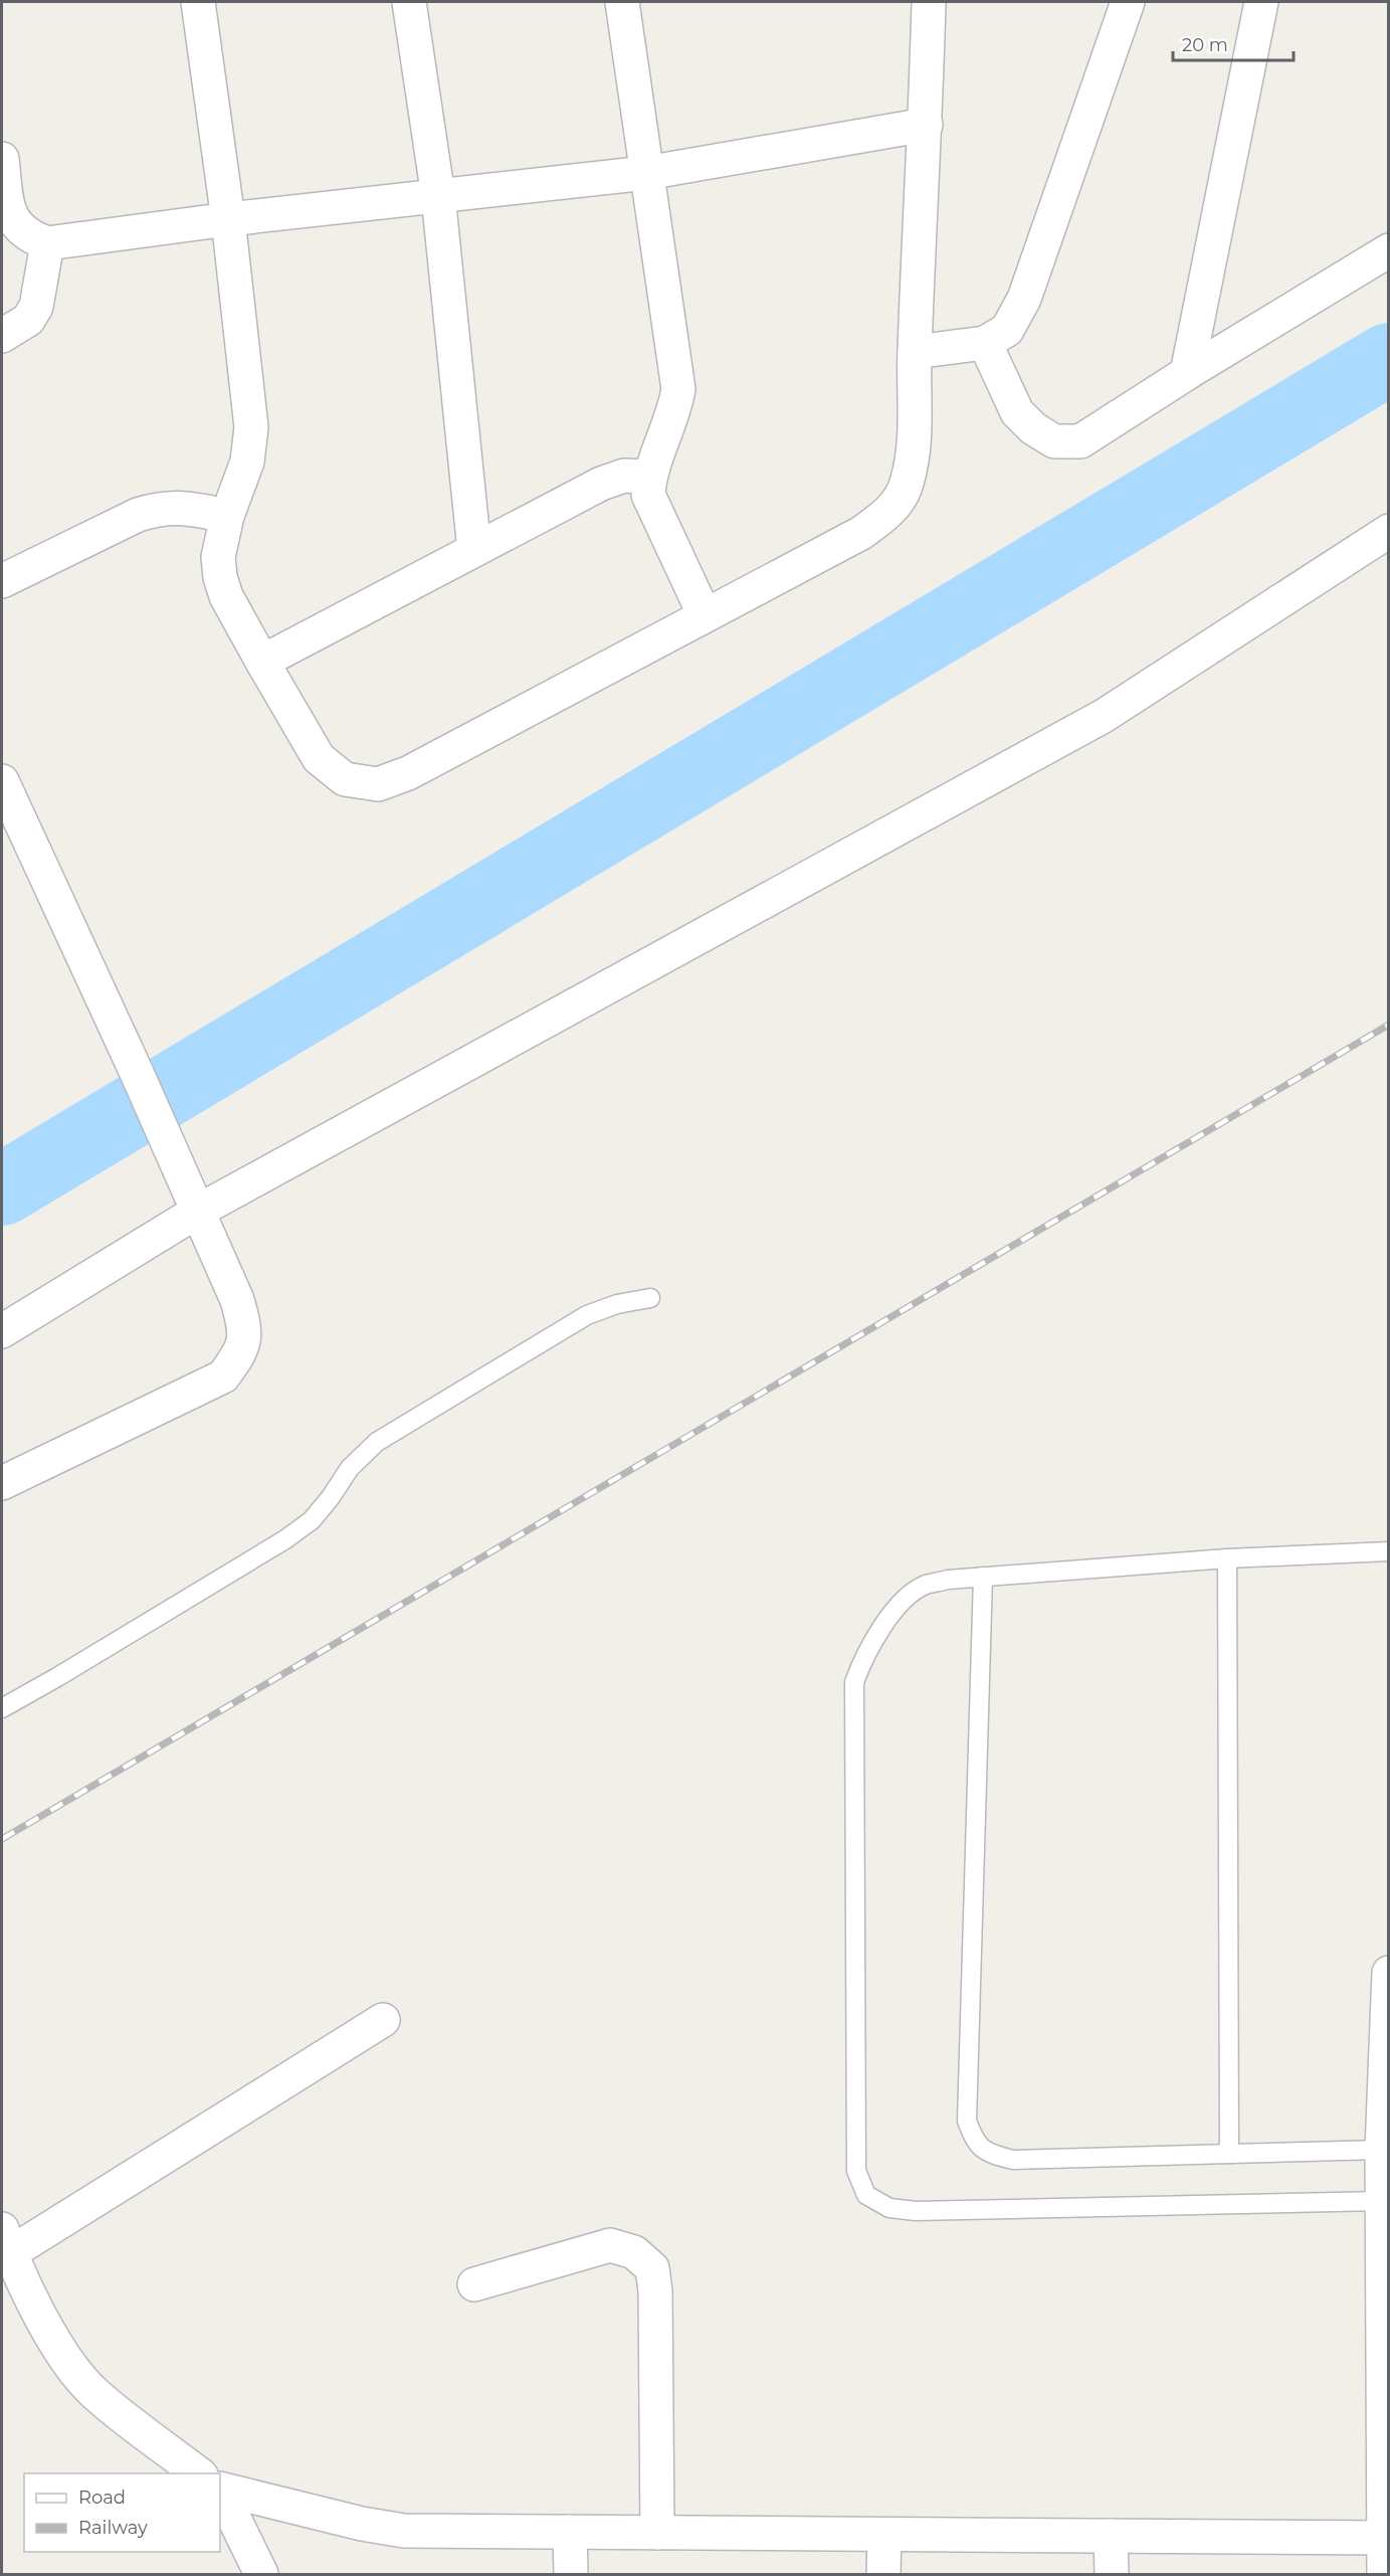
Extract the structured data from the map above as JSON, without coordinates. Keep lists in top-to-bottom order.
{
  "legend": ["Road", "Railway"],
  "scale_bar": "20 m"
}
